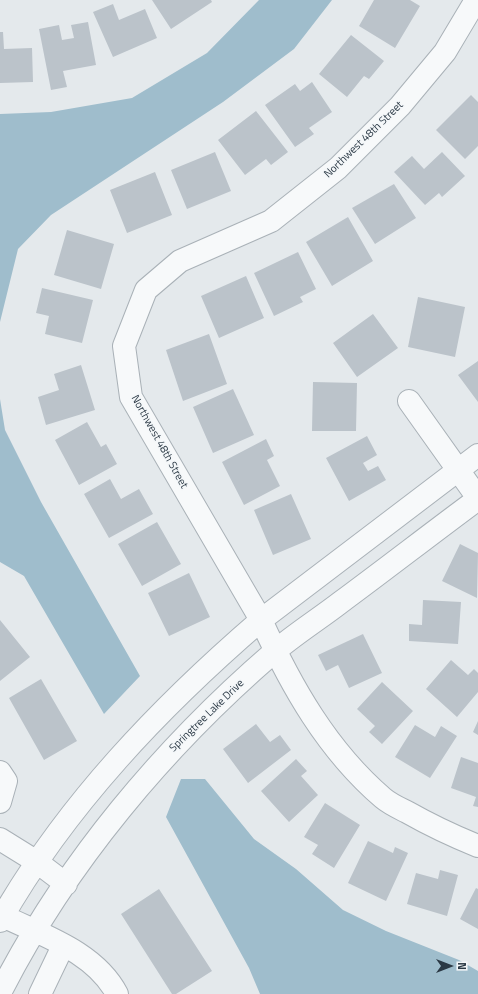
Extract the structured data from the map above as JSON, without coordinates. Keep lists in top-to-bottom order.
{
  "streets": {
    "street": ["Northwest 48th Street", "Springtree Lake Drive"]
  },
  "crossings": [
    ["Northwest 48th Street", "Springtree Lake Drive"]
  ],
  "north": "right"
}
